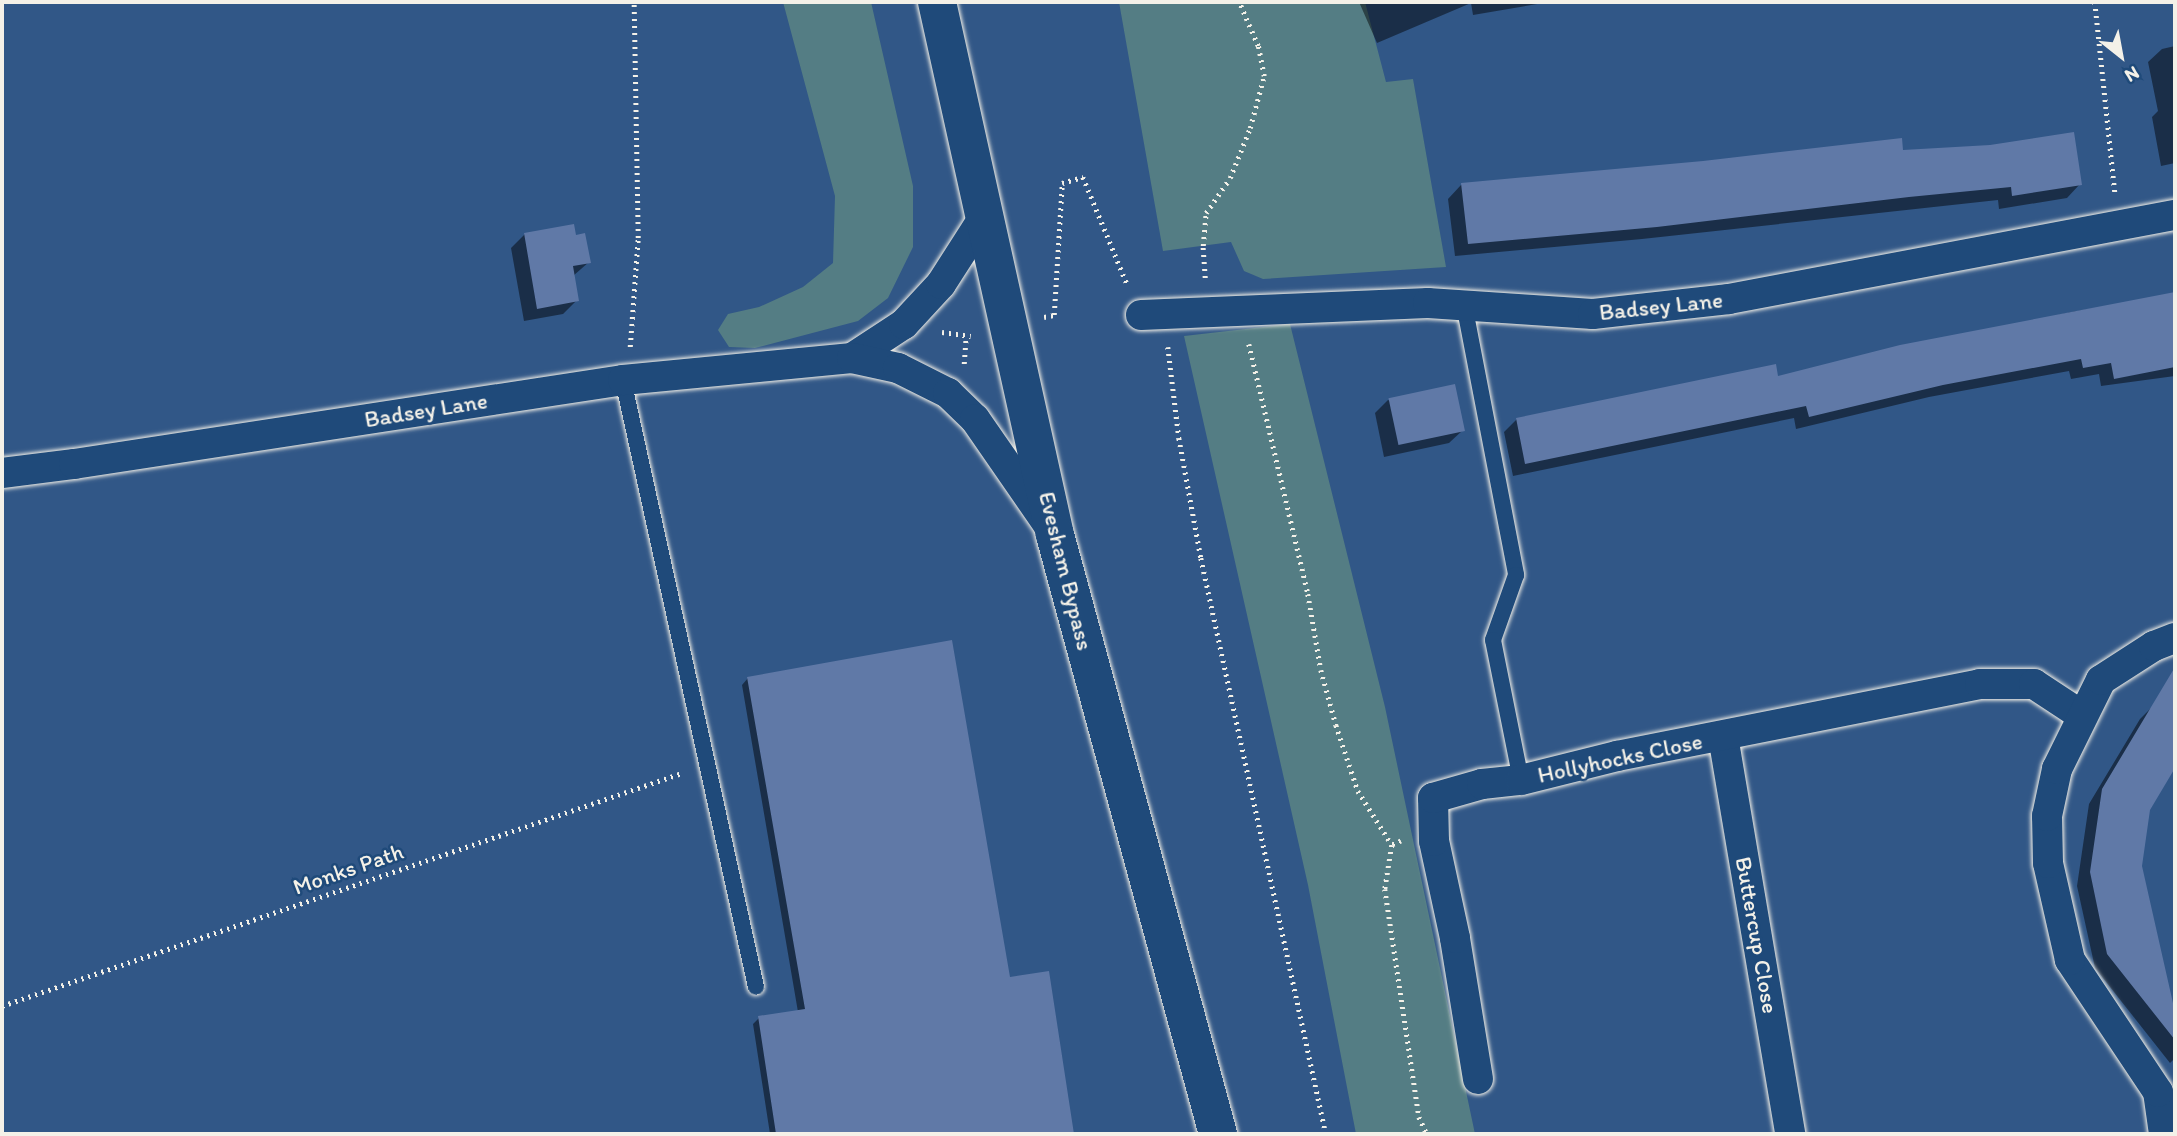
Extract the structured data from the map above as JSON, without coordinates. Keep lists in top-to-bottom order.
{
  "streets": {
    "highway": ["Evesham Bypass"],
    "street": ["Badsey Lane", "Hollyhocks Close", "Buttercup Close"],
    "path": ["Monks Path"]
  },
  "crossings": [
    ["Badsey Lane", "Evesham Bypass"],
    ["Hollyhocks Close", "Buttercup Close"]
  ],
  "north": "bottom right"
}
